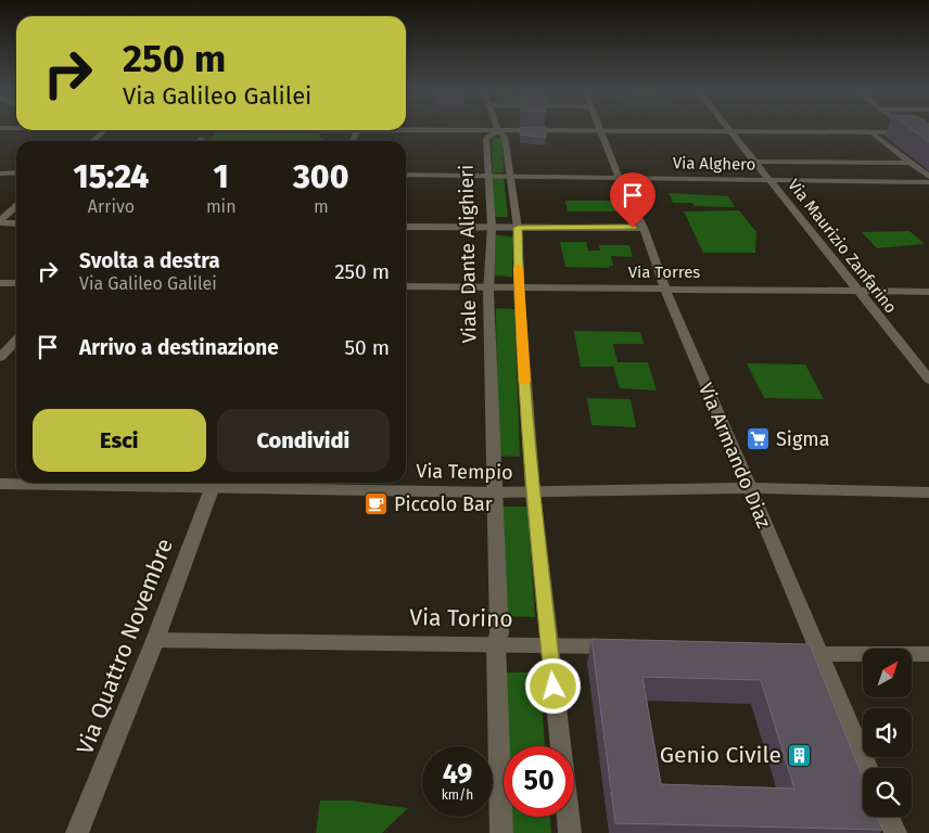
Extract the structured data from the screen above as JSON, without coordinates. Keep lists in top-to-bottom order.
{
  "streets": {
    "street": [
      "Via Alghero",
      "Via Maurizio Zanfarino",
      "Viale Dante Alighieri",
      "Via Torres",
      "Via Armando Diaz",
      "Via Tempio",
      "Via Torino",
      "Via Quattro Novembre"
    ]
  },
  "crossings": [
    ["Via Alghero", "Via Maurizio Zanfarino"],
    ["Via Alghero", "Viale Dante Alighieri"],
    ["Via Alghero", "Via Armando Diaz"],
    ["Via Maurizio Zanfarino", "Via Torres"],
    ["Viale Dante Alighieri", "Via Torres"],
    ["Viale Dante Alighieri", "Via Tempio"],
    ["Viale Dante Alighieri", "Via Torino"],
    ["Via Torres", "Via Armando Diaz"],
    ["Via Armando Diaz", "Via Tempio"],
    ["Via Tempio", "Via Quattro Novembre"],
    ["Via Torino", "Via Quattro Novembre"]
  ],
  "places": {
    "supermarket": ["Sigma"],
    "cafe": ["Piccolo Bar"],
    "building": ["Genio Civile"]
  },
  "north": "top right",
  "page": {
    "turn": ["250 m", "Via Galileo Galilei"],
    "eta": [
      "15:24",
      "Arrivo",
      "1",
      "min",
      "300",
      "m"
    ],
    "list": [
      {
        "name": "Svolta a destra",
        "note": "Via Galileo Galilei",
        "value": "250 m"
      },
      {
        "name": "Arrivo a destinazione",
        "value": "50 m"
      }
    ],
    "buttons": ["Esci", "Condividi"],
    "speed": "49 km/h",
    "limit": "50"
  }
}
